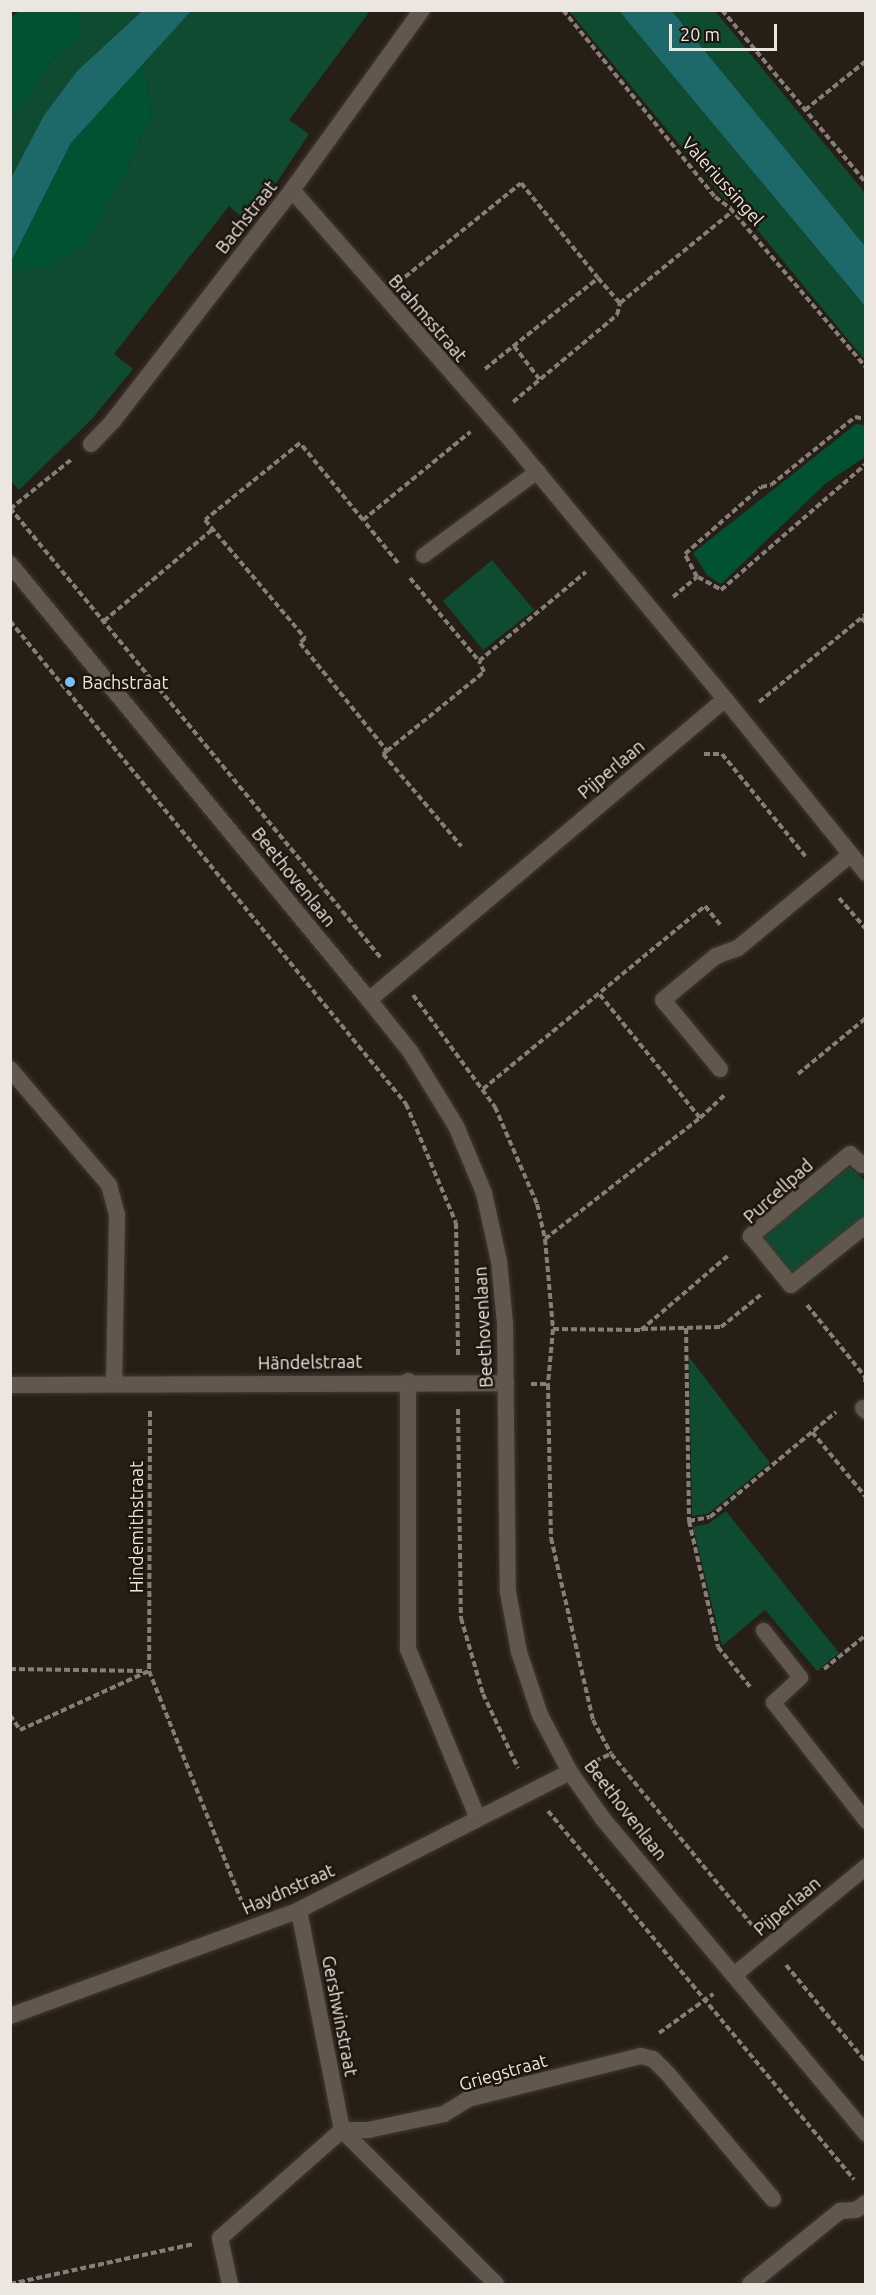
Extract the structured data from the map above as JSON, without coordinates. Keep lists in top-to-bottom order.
{
  "streets": {
    "street": [
      "Bachstraat",
      "Brahmsstraat",
      "Pijperlaan",
      "Beethovenlaan",
      "Purcellpad",
      "Händelstraat",
      "Haydnstraat",
      "Gershwinstraat",
      "Griegstraat"
    ],
    "path": ["Valeriussingel", "Hindemithstraat"]
  },
  "crossings": [
    ["Bachstraat", "Brahmsstraat"],
    ["Brahmsstraat", "Pijperlaan"],
    ["Pijperlaan", "Beethovenlaan"],
    ["Beethovenlaan", "Händelstraat"],
    ["Beethovenlaan", "Haydnstraat"],
    ["Händelstraat", "Hindemithstraat"],
    ["Hindemithstraat", "Haydnstraat"],
    ["Haydnstraat", "Gershwinstraat"],
    ["Gershwinstraat", "Griegstraat"]
  ],
  "places": ["Bachstraat"],
  "scale_bar": "20 m"
}
